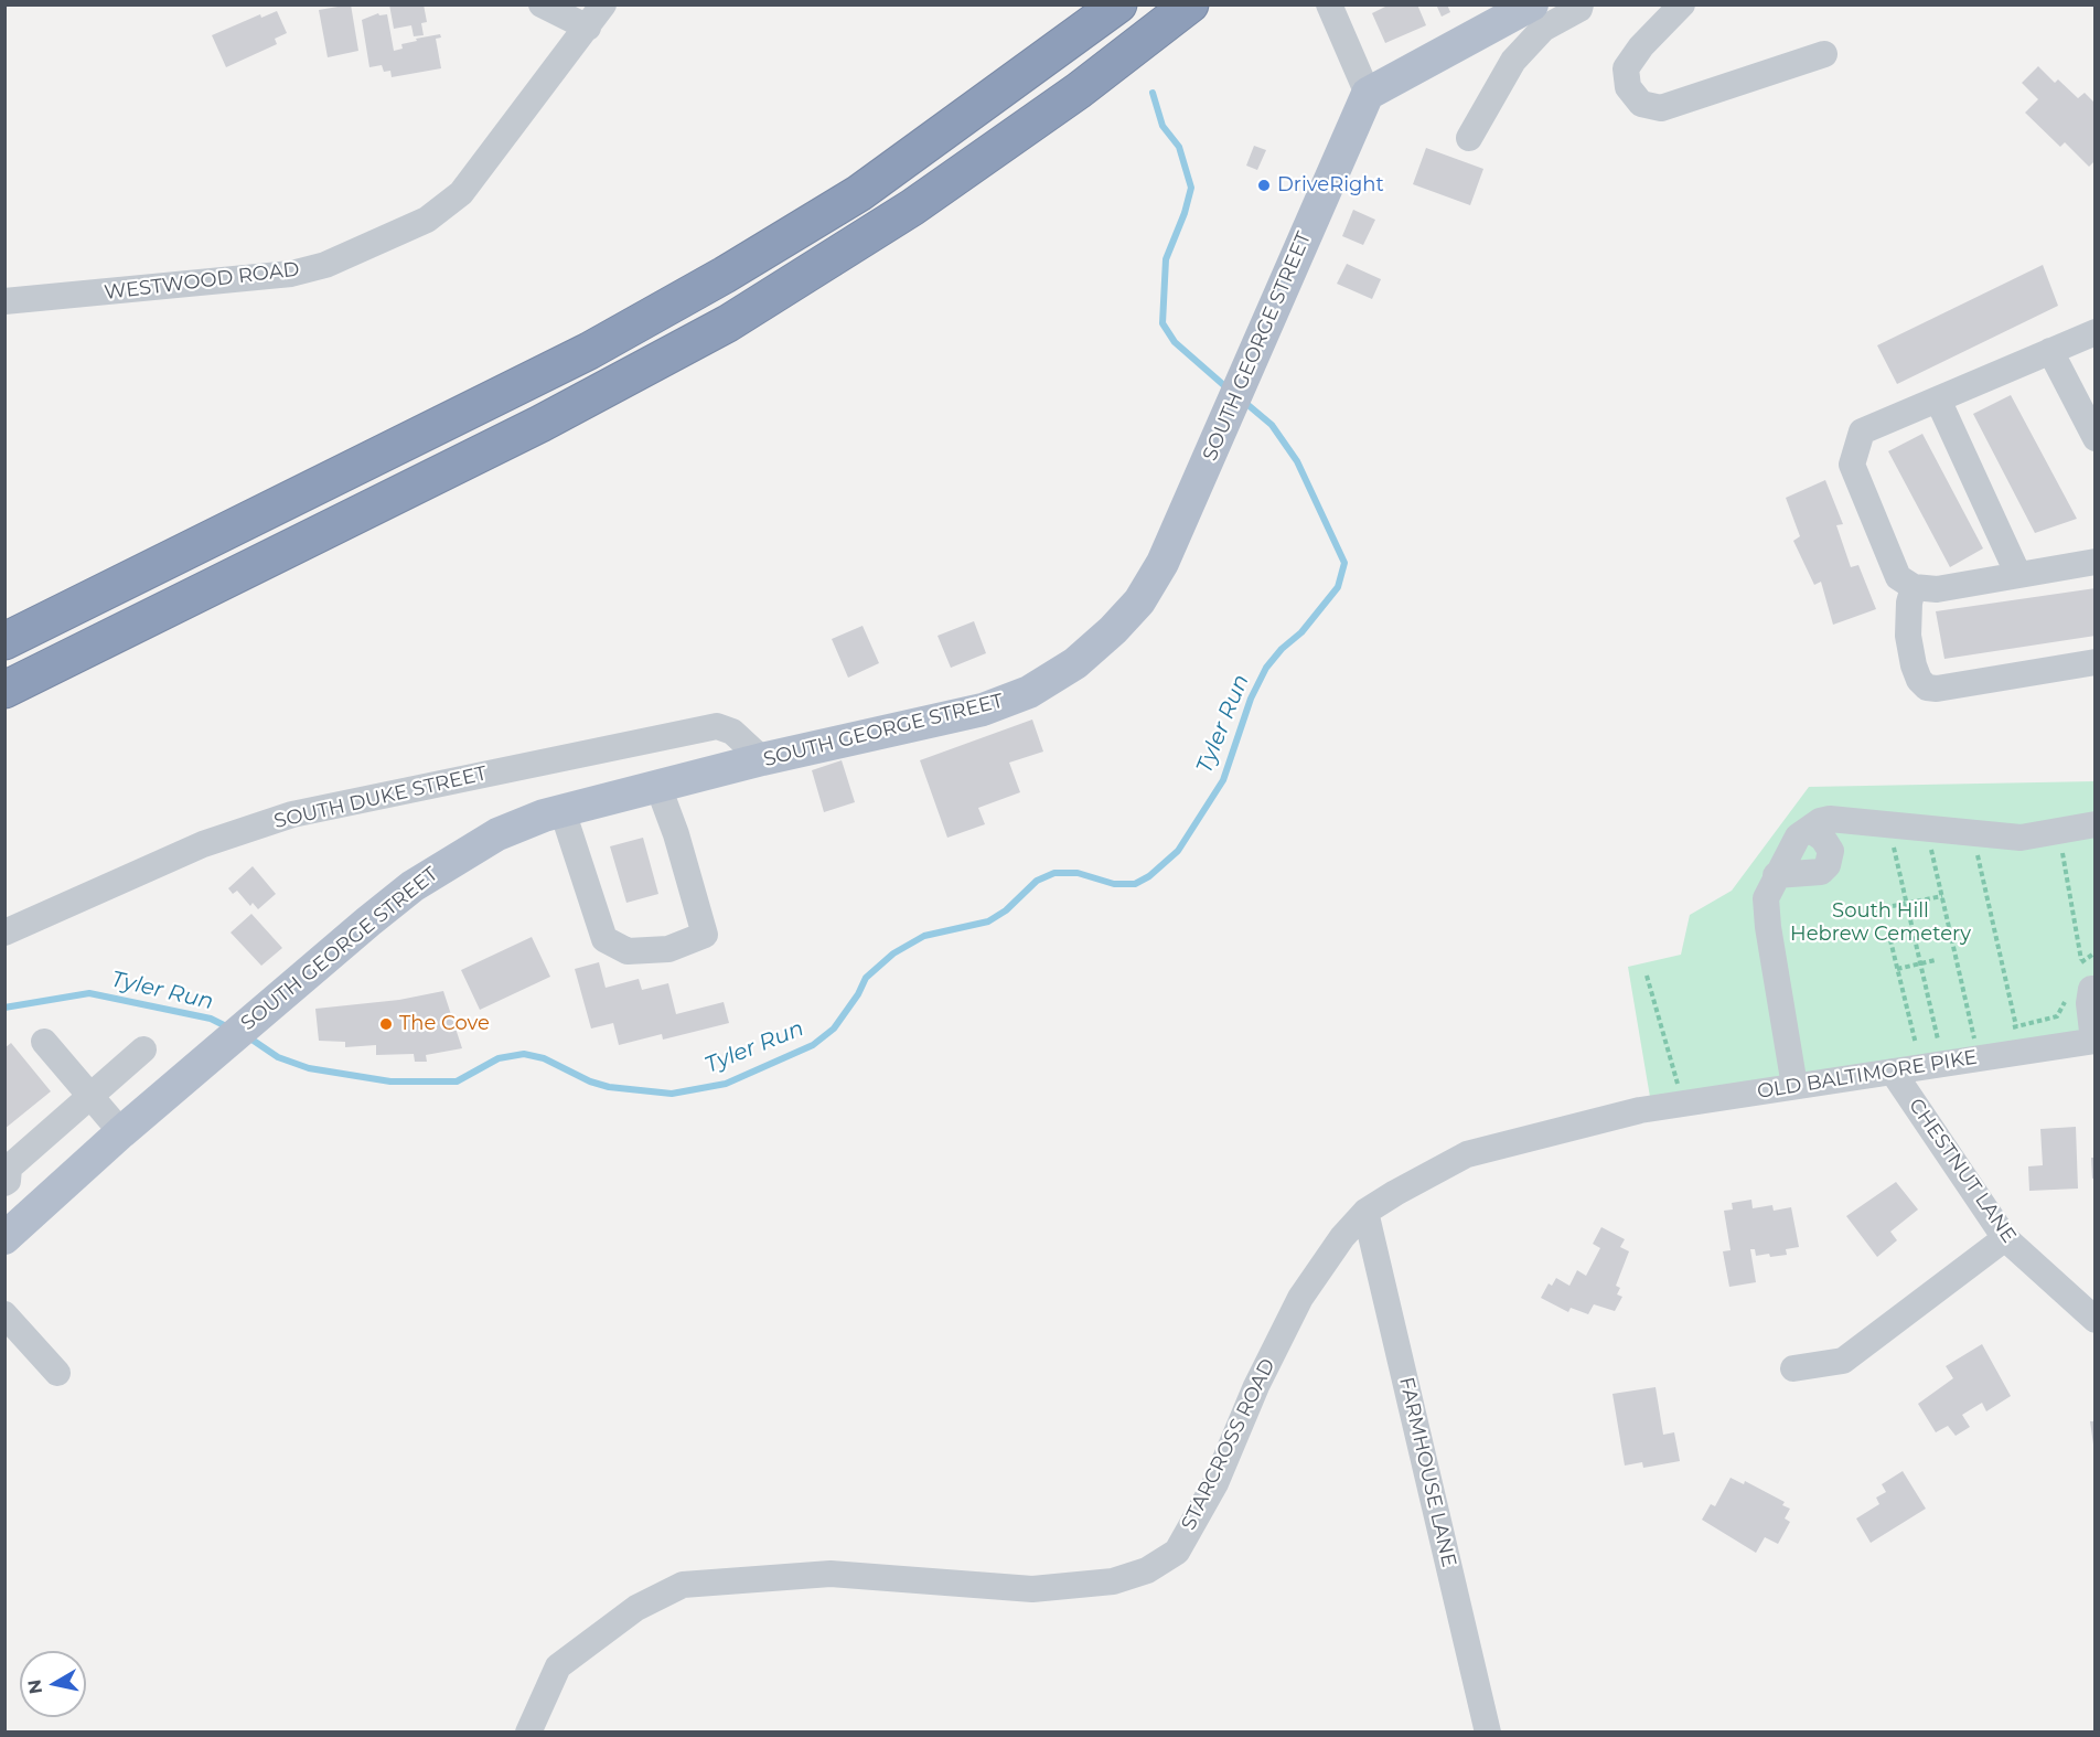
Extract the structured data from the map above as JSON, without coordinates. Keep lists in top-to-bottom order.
{
  "streets": {
    "main road": ["SOUTH GEORGE STREET"],
    "street": [
      "WESTWOOD ROAD",
      "SOUTH DUKE STREET",
      "OLD BALTIMORE PIKE",
      "CHESTNUT LANE",
      "STARCROSS ROAD",
      "FARMHOUSE LANE"
    ]
  },
  "crossings": [
    ["SOUTH GEORGE STREET", "SOUTH DUKE STREET"],
    ["OLD BALTIMORE PIKE", "CHESTNUT LANE"],
    ["OLD BALTIMORE PIKE", "STARCROSS ROAD"],
    ["STARCROSS ROAD", "FARMHOUSE LANE"]
  ],
  "water": ["Tyler Run"],
  "parks": ["South Hill Hebrew Cemetery"],
  "places": ["DriveRight", "The Cove"],
  "north": "left"
}
